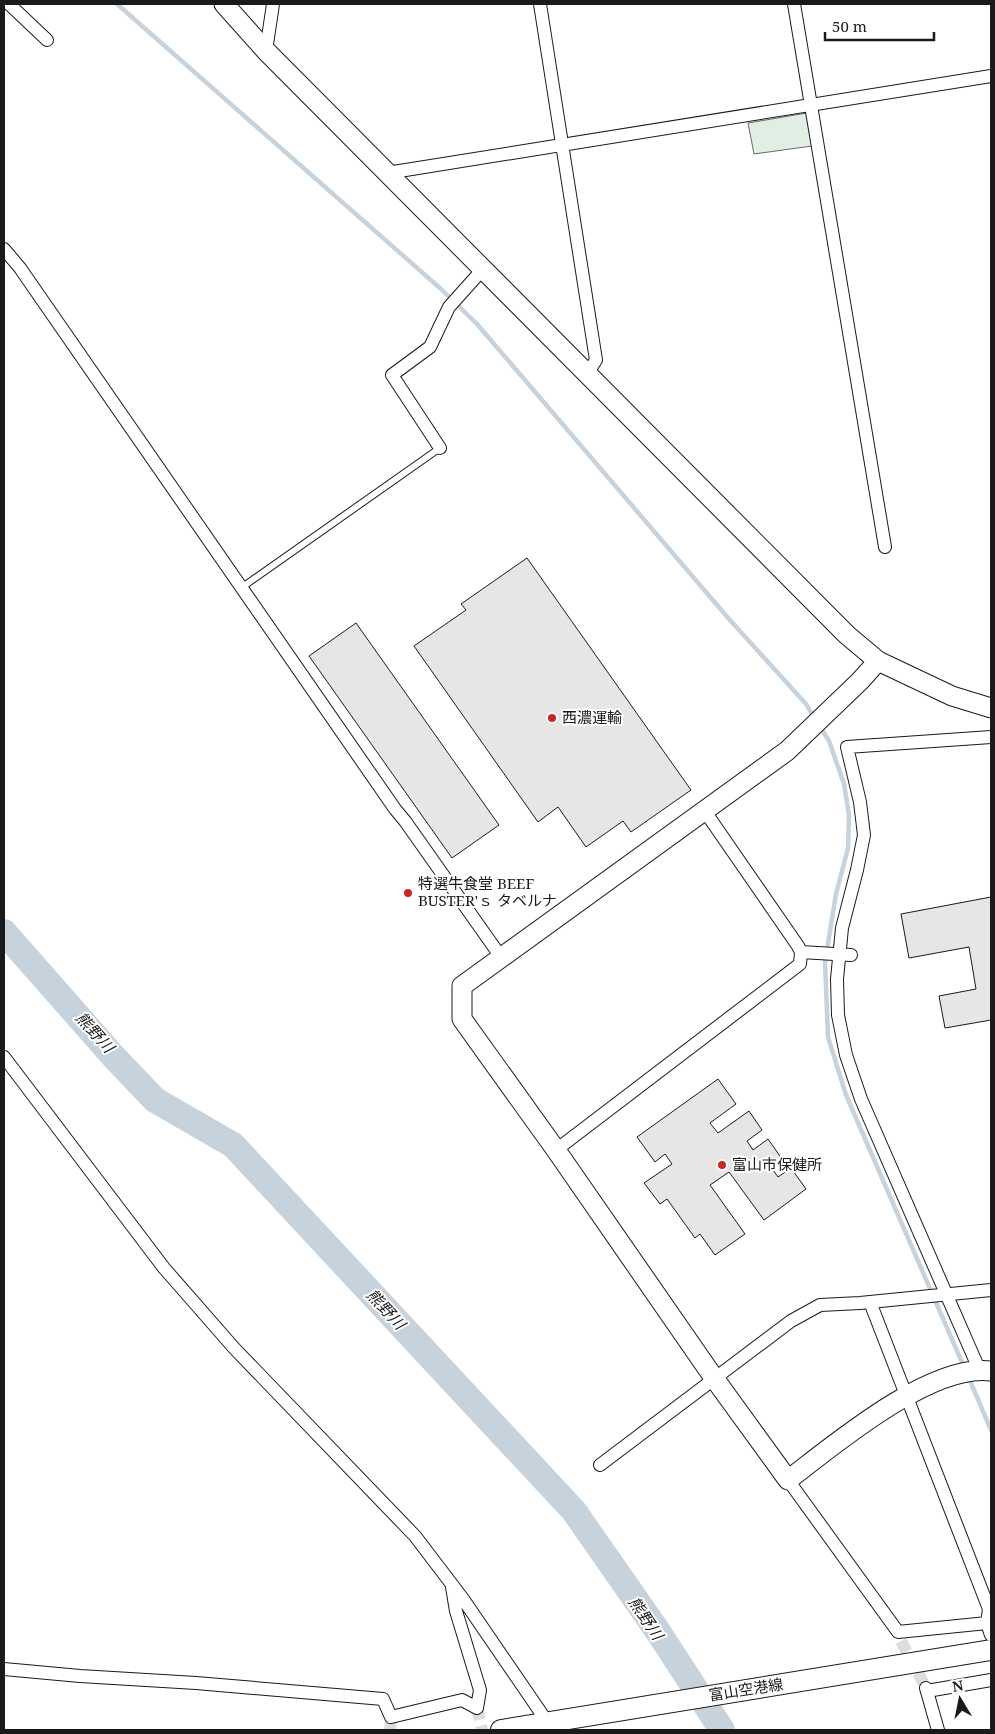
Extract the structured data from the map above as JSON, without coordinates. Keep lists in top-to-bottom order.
{
  "streets": {
    "main road": ["富山空港線"]
  },
  "water": ["熊野川"],
  "places": ["西濃運輸", "特選牛食堂 BEEF BUSTER'ｓ タベルナ", "富山市保健所"],
  "scale_bar": "50 m",
  "north": "top"
}
